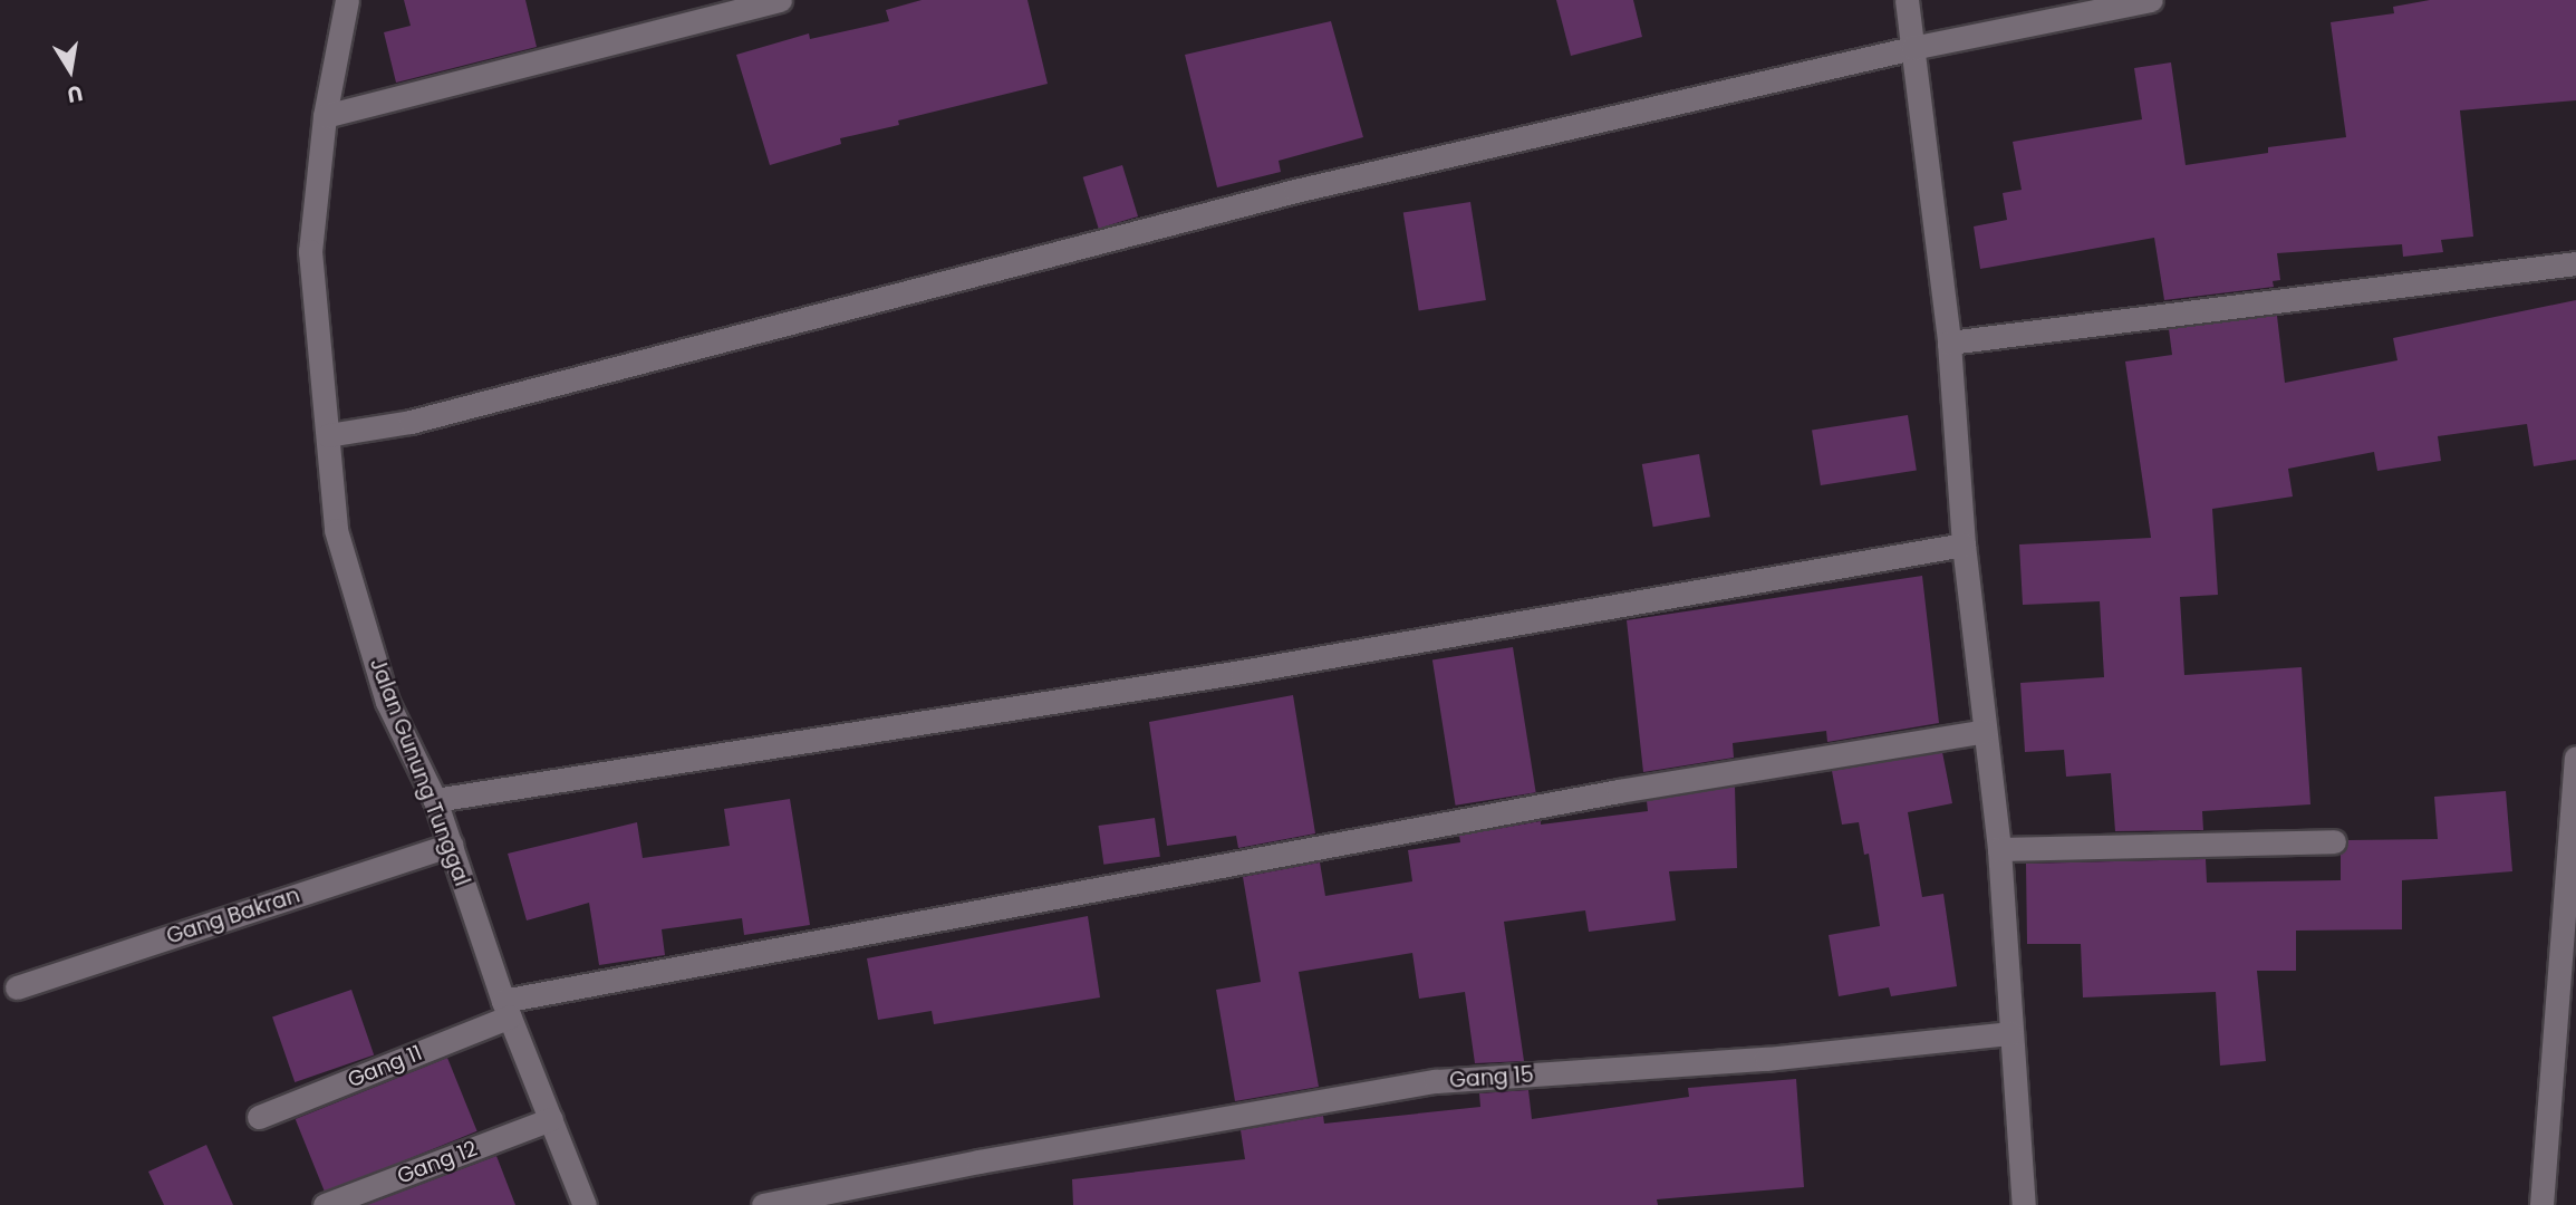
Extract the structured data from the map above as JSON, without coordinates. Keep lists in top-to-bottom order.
{
  "streets": {
    "street": [
      "Jalan Gunung Tunggal",
      "Gang Bakran",
      "Gang 11",
      "Gang 15",
      "Gang 12"
    ]
  },
  "crossings": [
    ["Jalan Gunung Tunggal", "Gang Bakran"],
    ["Jalan Gunung Tunggal", "Gang 11"],
    ["Jalan Gunung Tunggal", "Gang 12"]
  ],
  "north": "bottom"
}
